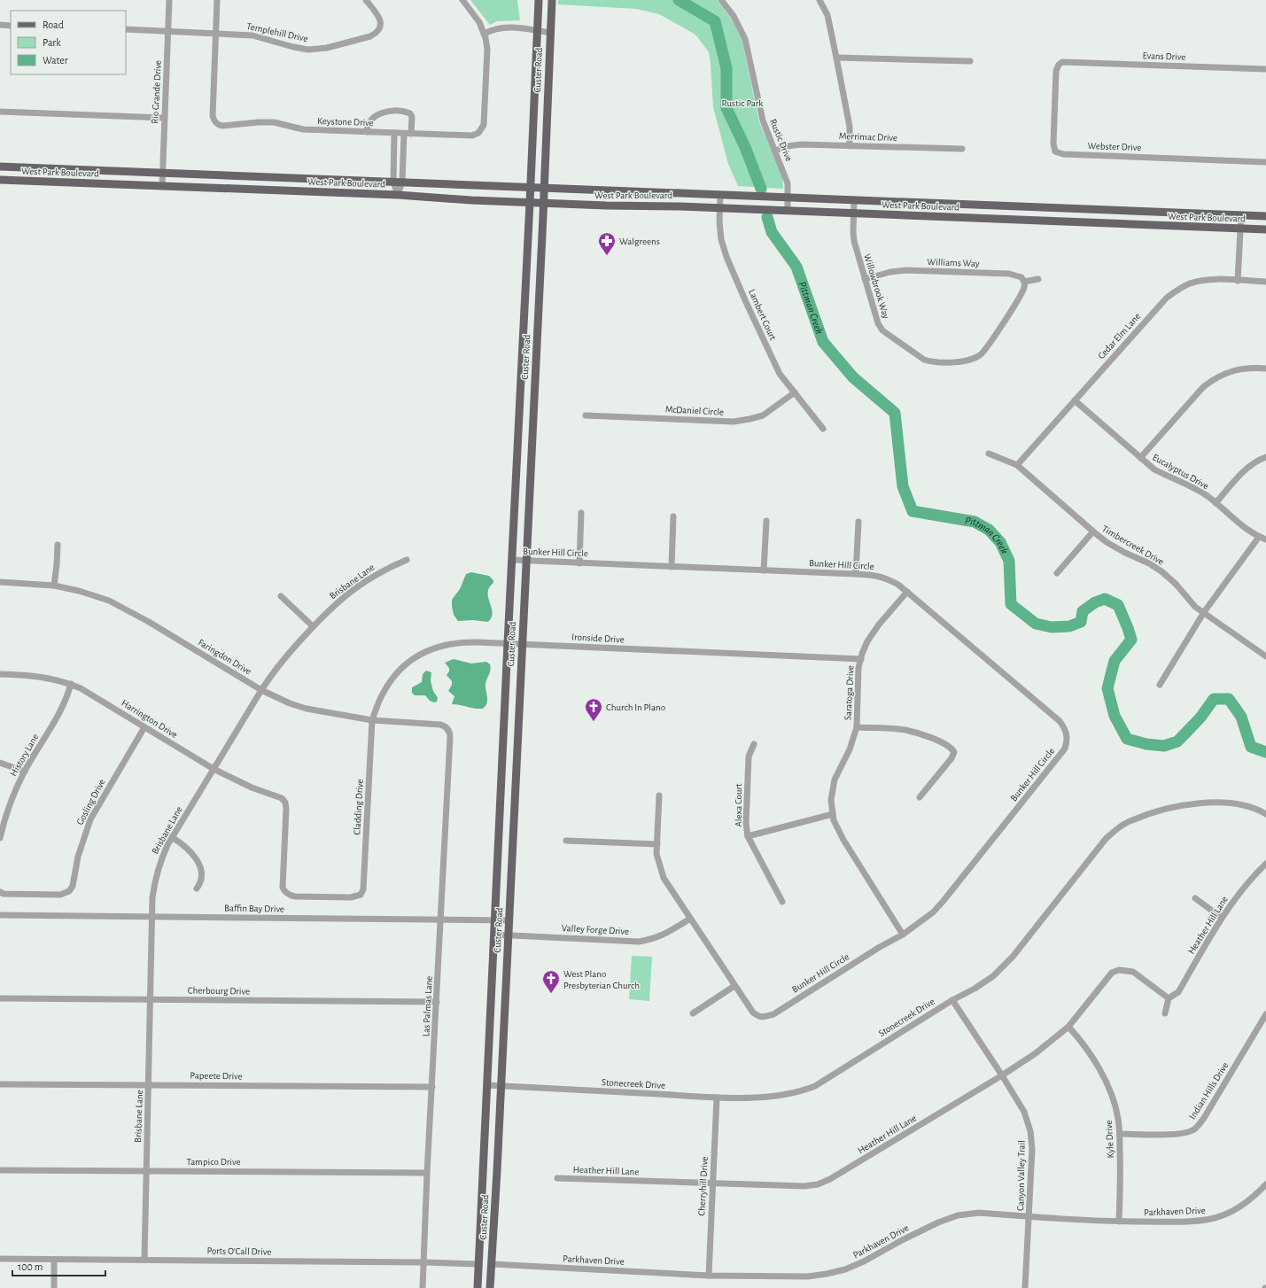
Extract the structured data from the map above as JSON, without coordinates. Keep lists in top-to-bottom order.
{
  "streets": {
    "main road": ["Custer Road", "West Park Boulevard"],
    "street": [
      "Templehill Drive",
      "Evans Drive",
      "Rio Grande Drive",
      "Keystone Drive",
      "Merrimac Drive",
      "Rustic Drive",
      "Webster Drive",
      "Williams Way",
      "Willowbrook Way",
      "Lambert Court",
      "Cedar Elm Lane",
      "McDaniel Circle",
      "Eucalyptus Drive",
      "Timbercreek Drive",
      "Bunker Hill Circle",
      "Brisbane Lane",
      "Ironside Drive",
      "Faringdon Drive",
      "Saratoga Drive",
      "Harrington Drive",
      "History Lane",
      "Gosling Drive",
      "Alexa Court",
      "Cladding Drive",
      "Baffin Bay Drive",
      "Heather Hill Lane",
      "Valley Forge Drive",
      "Cherbourg Drive",
      "Las Palmas Lane",
      "Stonecreek Drive",
      "Papeete Drive",
      "Indian Hills Drive",
      "Kyle Drive",
      "Tampico Drive",
      "Canyon Valley Trail",
      "Cherryhill Drive",
      "Parkhaven Drive",
      "Ports O'Call Drive"
    ]
  },
  "crossings": [
    ["Templehill Drive", "Rio Grande Drive"],
    ["Templehill Drive", "Keystone Drive"],
    ["Evans Drive", "Webster Drive"],
    ["Custer Road", "West Park Boulevard"],
    ["Custer Road", "Bunker Hill Circle"],
    ["Custer Road", "Ironside Drive"],
    ["Custer Road", "Baffin Bay Drive"],
    ["Custer Road", "Valley Forge Drive"],
    ["Custer Road", "Stonecreek Drive"],
    ["Custer Road", "Parkhaven Drive"],
    ["Custer Road", "Ports O'Call Drive"],
    ["Rio Grande Drive", "West Park Boulevard"],
    ["Merrimac Drive", "Rustic Drive"],
    ["Rustic Drive", "West Park Boulevard"],
    ["West Park Boulevard", "Willowbrook Way"],
    ["West Park Boulevard", "Lambert Court"],
    ["Williams Way", "Willowbrook Way"],
    ["Lambert Court", "McDaniel Circle"],
    ["Cedar Elm Lane", "Eucalyptus Drive"],
    ["Cedar Elm Lane", "Timbercreek Drive"],
    ["Bunker Hill Circle", "Saratoga Drive"],
    ["Bunker Hill Circle", "Valley Forge Drive"],
    ["Brisbane Lane", "Faringdon Drive"],
    ["Brisbane Lane", "Harrington Drive"],
    ["Brisbane Lane", "Baffin Bay Drive"],
    ["Brisbane Lane", "Cherbourg Drive"],
    ["Brisbane Lane", "Papeete Drive"],
    ["Brisbane Lane", "Tampico Drive"],
    ["Brisbane Lane", "Ports O'Call Drive"],
    ["Ironside Drive", "Faringdon Drive"],
    ["Ironside Drive", "Saratoga Drive"],
    ["Ironside Drive", "Cladding Drive"],
    ["Faringdon Drive", "Cladding Drive"],
    ["Faringdon Drive", "Las Palmas Lane"],
    ["Harrington Drive", "History Lane"],
    ["Harrington Drive", "Gosling Drive"],
    ["Harrington Drive", "Cladding Drive"],
    ["Baffin Bay Drive", "Las Palmas Lane"],
    ["Heather Hill Lane", "Kyle Drive"],
    ["Heather Hill Lane", "Canyon Valley Trail"],
    ["Heather Hill Lane", "Cherryhill Drive"],
    ["Cherbourg Drive", "Las Palmas Lane"],
    ["Las Palmas Lane", "Papeete Drive"],
    ["Las Palmas Lane", "Tampico Drive"],
    ["Las Palmas Lane", "Ports O'Call Drive"],
    ["Stonecreek Drive", "Canyon Valley Trail"],
    ["Stonecreek Drive", "Cherryhill Drive"],
    ["Indian Hills Drive", "Kyle Drive"],
    ["Kyle Drive", "Parkhaven Drive"],
    ["Canyon Valley Trail", "Parkhaven Drive"],
    ["Cherryhill Drive", "Parkhaven Drive"]
  ],
  "water": ["Pittman Creek"],
  "parks": ["Rustic Park"],
  "places": {
    "pharmacy": ["Walgreens"],
    "church": ["Church In Plano", "West Plano Presbyterian Church"]
  },
  "legend": ["Road", "Park", "Water"],
  "scale_bar": "100 m"
}
